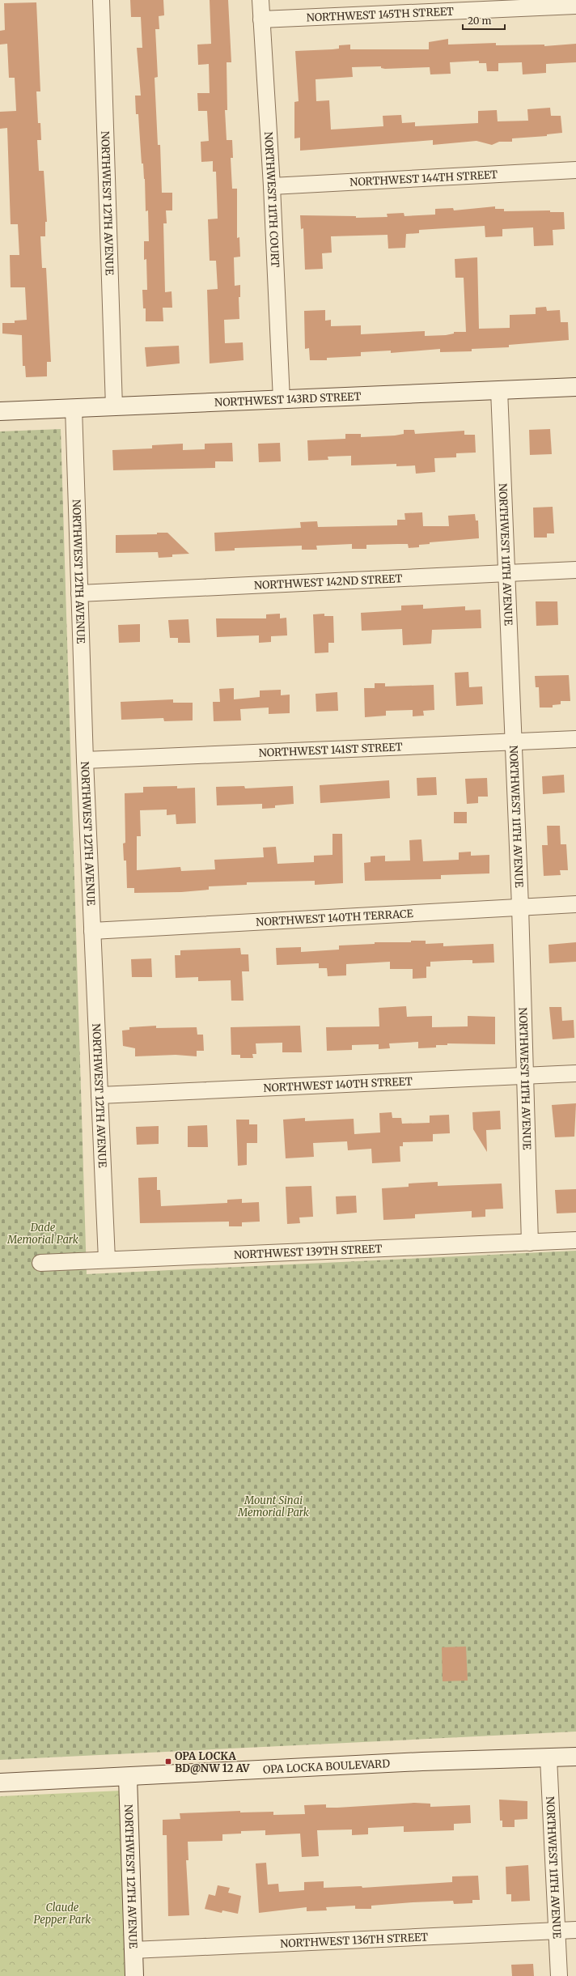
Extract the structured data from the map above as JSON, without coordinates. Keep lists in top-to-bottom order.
{
  "streets": {
    "street": [
      "NORTHWEST 145TH STREET",
      "NORTHWEST 144TH STREET",
      "NORTHWEST 11TH COURT",
      "NORTHWEST 12TH AVENUE",
      "NORTHWEST 143RD STREET",
      "NORTHWEST 11TH AVENUE",
      "NORTHWEST 142ND STREET",
      "NORTHWEST 141ST STREET",
      "NORTHWEST 140TH TERRACE",
      "NORTHWEST 140TH STREET",
      "NORTHWEST 139TH STREET",
      "OPA LOCKA BOULEVARD",
      "NORTHWEST 136TH STREET"
    ]
  },
  "crossings": [
    ["NORTHWEST 145TH STREET", "NORTHWEST 11TH COURT"],
    ["NORTHWEST 144TH STREET", "NORTHWEST 11TH COURT"],
    ["NORTHWEST 11TH COURT", "NORTHWEST 143RD STREET"],
    ["NORTHWEST 12TH AVENUE", "NORTHWEST 143RD STREET"],
    ["NORTHWEST 12TH AVENUE", "NORTHWEST 142ND STREET"],
    ["NORTHWEST 12TH AVENUE", "NORTHWEST 141ST STREET"],
    ["NORTHWEST 12TH AVENUE", "NORTHWEST 140TH TERRACE"],
    ["NORTHWEST 12TH AVENUE", "NORTHWEST 140TH STREET"],
    ["NORTHWEST 12TH AVENUE", "NORTHWEST 139TH STREET"],
    ["NORTHWEST 12TH AVENUE", "OPA LOCKA BOULEVARD"],
    ["NORTHWEST 12TH AVENUE", "NORTHWEST 136TH STREET"],
    ["NORTHWEST 143RD STREET", "NORTHWEST 11TH AVENUE"],
    ["NORTHWEST 11TH AVENUE", "NORTHWEST 142ND STREET"],
    ["NORTHWEST 11TH AVENUE", "NORTHWEST 141ST STREET"],
    ["NORTHWEST 11TH AVENUE", "NORTHWEST 140TH TERRACE"],
    ["NORTHWEST 11TH AVENUE", "NORTHWEST 140TH STREET"],
    ["NORTHWEST 11TH AVENUE", "NORTHWEST 139TH STREET"],
    ["NORTHWEST 11TH AVENUE", "OPA LOCKA BOULEVARD"],
    ["NORTHWEST 11TH AVENUE", "NORTHWEST 136TH STREET"]
  ],
  "parks": ["Dade Memorial Park", "Mount Sinai Memorial Park", "Claude Pepper Park"],
  "places": {
    "transit": ["OPA LOCKA BD@NW 12 AV"]
  },
  "scale_bar": "20 m"
}
